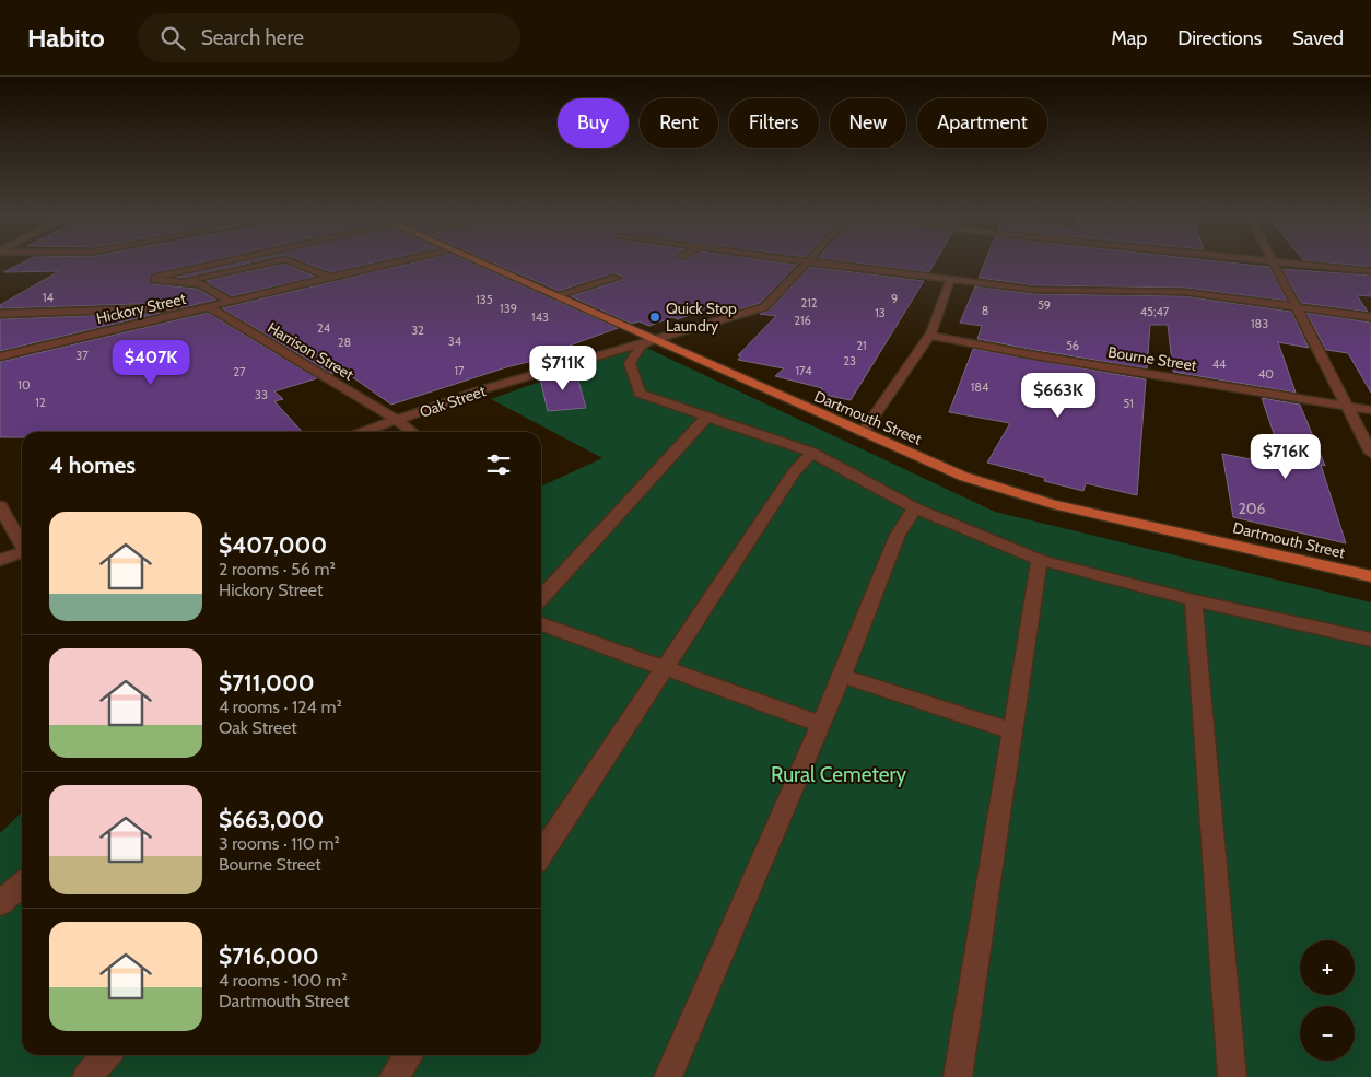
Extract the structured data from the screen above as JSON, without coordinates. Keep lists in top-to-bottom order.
{
  "streets": {
    "main road": ["Dartmouth Street"],
    "street": [
      "Hickory Street",
      "Harrison Street",
      "Bourne Street",
      "Oak Street"
    ]
  },
  "crossings": [
    ["Hickory Street", "Harrison Street"],
    ["Harrison Street", "Oak Street"],
    ["Oak Street", "Dartmouth Street"]
  ],
  "parks": ["Rural Cemetery"],
  "places": ["Quick Stop Laundry"],
  "house_numbers": [
    "14",
    "9",
    "135",
    "212",
    "59",
    "139",
    "8",
    "45;47",
    "13",
    "143",
    "216",
    "183",
    "24",
    "32",
    "34",
    "28",
    "21",
    "56",
    "37",
    "23",
    "44",
    "17",
    "174",
    "27",
    "40",
    "10",
    "184",
    "33",
    "12",
    "51",
    "206"
  ],
  "page": {
    "header": "Habito",
    "search": "Search here",
    "nav": ["Map", "Directions", "Saved"],
    "chip": [
      "Buy",
      "Rent",
      "Filters",
      "New",
      "Apartment"
    ],
    "price": [
      "$407K",
      "$711K",
      "$663K",
      "$716K"
    ],
    "heading": "4 homes",
    "list": [
      {
        "name": "$407,000",
        "note": "2 rooms · 56 m² · Hickory Street"
      },
      {
        "name": "$711,000",
        "note": "4 rooms · 124 m² · Oak Street"
      },
      {
        "name": "$663,000",
        "note": "3 rooms · 110 m² · Bourne Street"
      },
      {
        "name": "$716,000",
        "note": "4 rooms · 100 m² · Dartmouth Street"
      }
    ],
    "map_buttons": ["+", "−"]
  }
}
